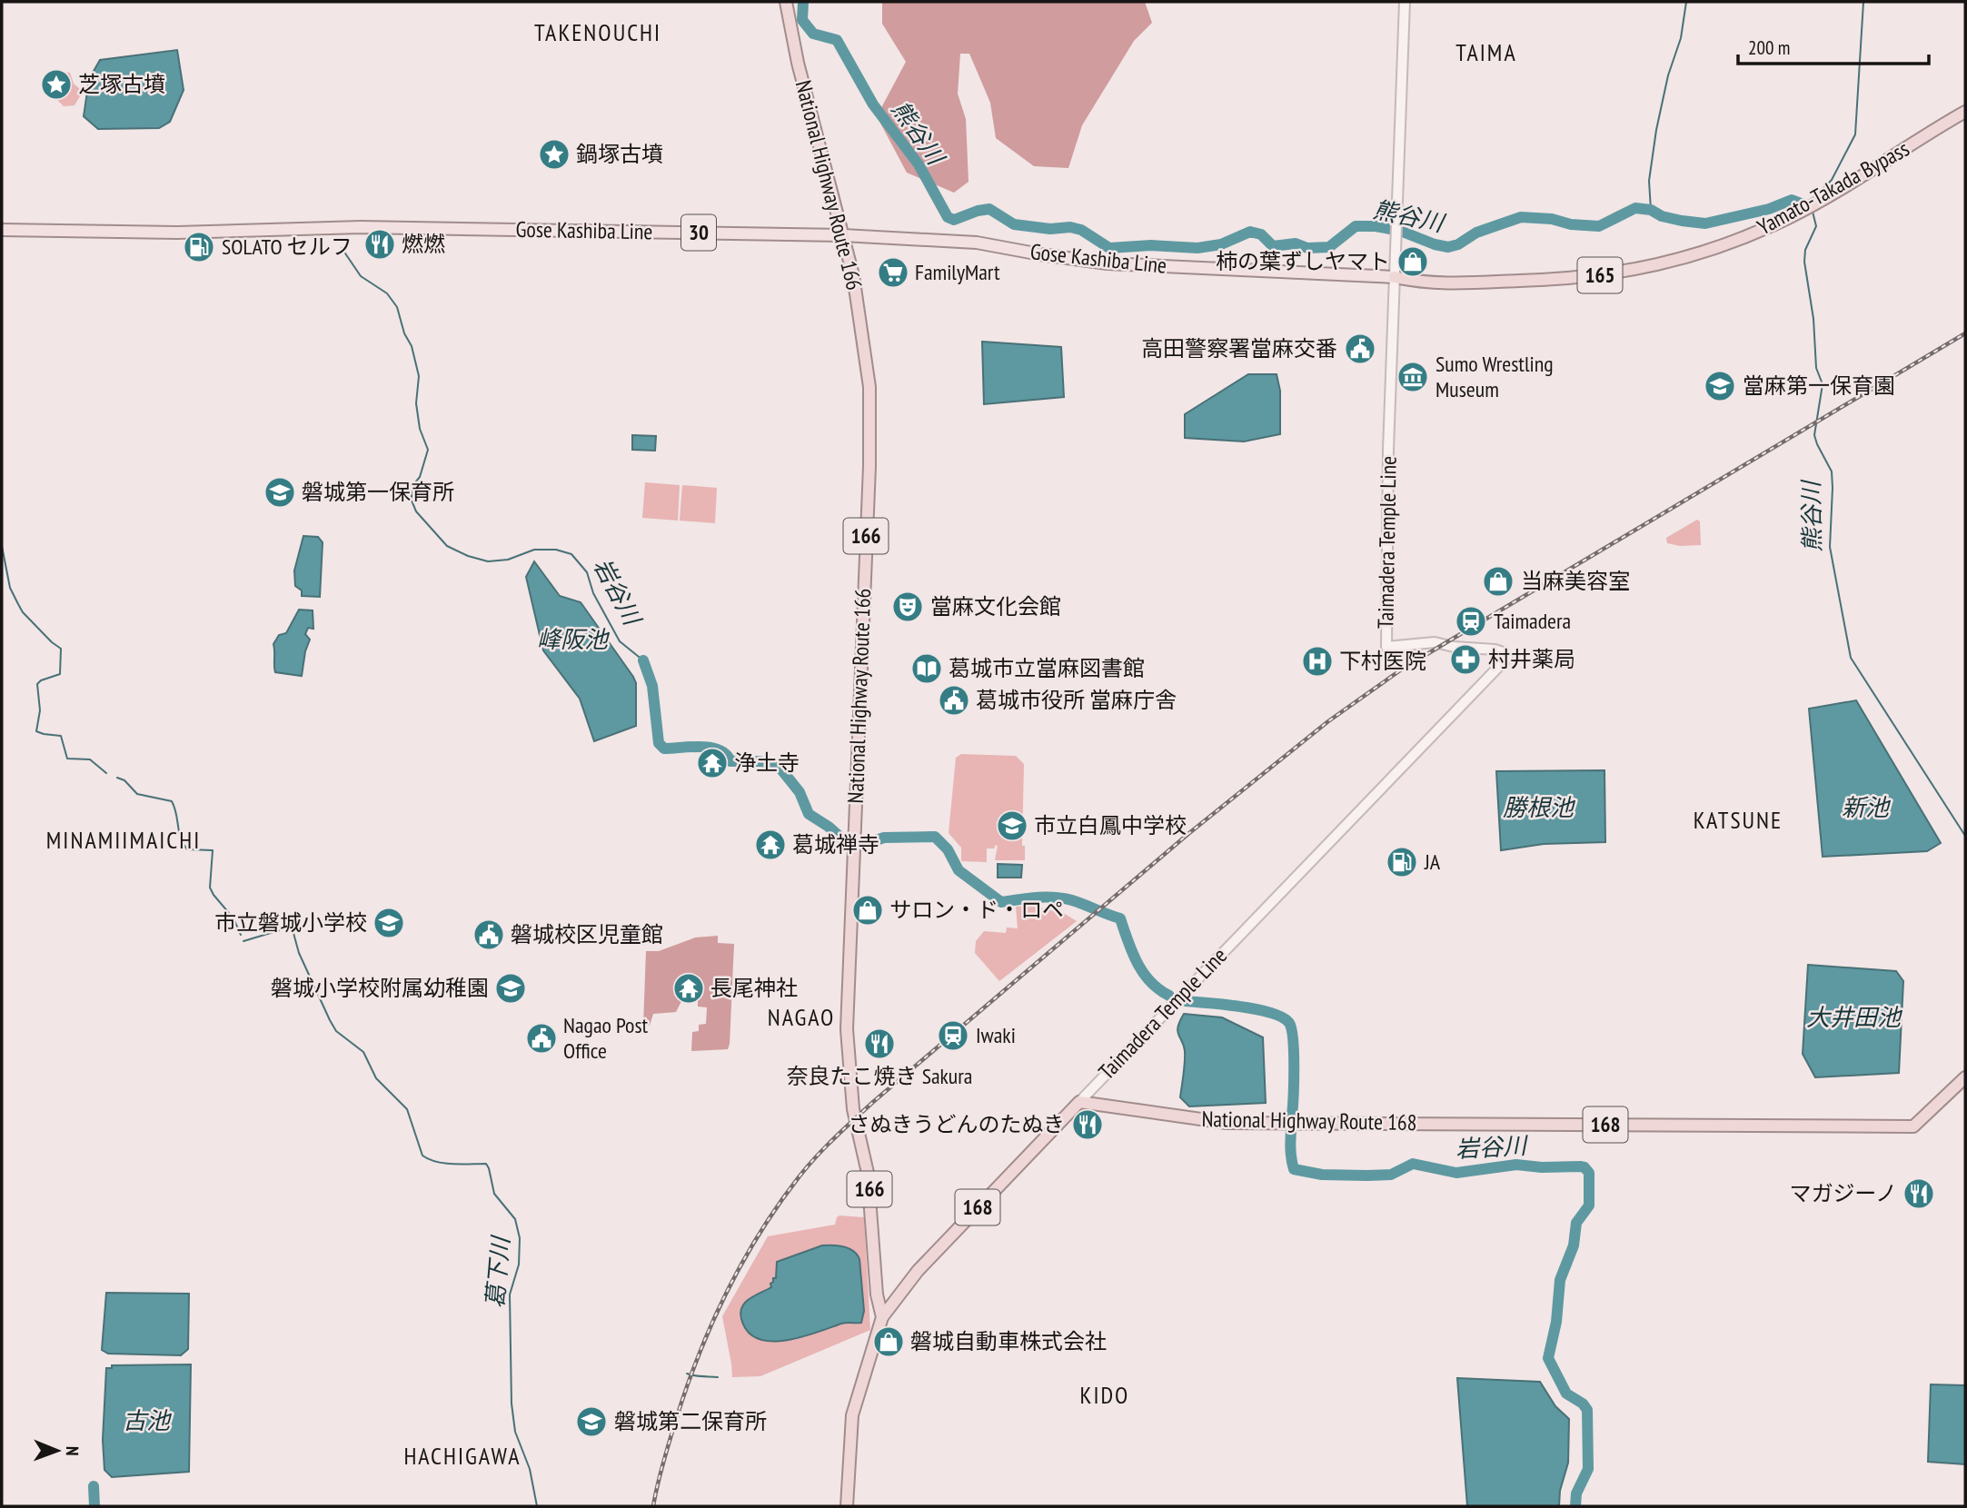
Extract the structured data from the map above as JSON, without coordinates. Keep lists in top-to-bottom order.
{
  "streets": {
    "highway": [
      "National Highway Route 166",
      "Yamato-Takada Bypass",
      "165",
      "166",
      "National Highway Route 168",
      "168"
    ],
    "main road": ["Gose Kashiba Line", "30", "Taimadera Temple Line"]
  },
  "crossings": [
    ["National Highway Route 166", "Gose Kashiba Line"],
    ["National Highway Route 166", "168"],
    ["Yamato-Takada Bypass", "Gose Kashiba Line"],
    ["Yamato-Takada Bypass", "Taimadera Temple Line"],
    ["Gose Kashiba Line", "Taimadera Temple Line"],
    ["Taimadera Temple Line", "National Highway Route 168"],
    ["Taimadera Temple Line", "168"],
    ["National Highway Route 168", "168"]
  ],
  "districts": [
    "TAKENOUCHI",
    "TAIMA",
    "KATSUNE",
    "MINAMIIMAICHI",
    "NAGAO",
    "KIDO",
    "HACHIGAWA"
  ],
  "water": [
    "熊谷川",
    "岩谷川",
    "峰阪池",
    "勝根池",
    "新池",
    "大井田池",
    "葛下川",
    "古池"
  ],
  "places": {
    "place": ["芝塚古墳", "鍋塚古墳"],
    "restaurant": [
      "燃燃",
      "奈良たこ焼き Sakura",
      "さぬきうどんのたぬき",
      "マガジーノ"
    ],
    "fuel station": ["SOLATO セルフ", "JA"],
    "shop": [
      "柿の葉ずしヤマト",
      "当麻美容室",
      "サロン・ド・ロペ",
      "磐城自動車株式会社"
    ],
    "supermarket": ["FamilyMart"],
    "public building": [
      "高田警察署當麻交番",
      "葛城市役所 當麻庁舎",
      "磐城校区児童館",
      "Nagao Post Office"
    ],
    "museum": ["Sumo Wrestling Museum"],
    "school or university": [
      "當麻第一保育園",
      "磐城第一保育所",
      "市立白鳳中学校",
      "市立磐城小学校",
      "磐城小学校附属幼稚園",
      "磐城第二保育所"
    ],
    "theatre": ["當麻文化会館"],
    "station": ["Taimadera", "Iwaki"],
    "pharmacy": ["村井薬局"],
    "hospital": ["下村医院"],
    "library": ["葛城市立當麻図書館"],
    "temple": ["浄土寺", "葛城禅寺", "長尾神社"]
  },
  "scale_bar": "200 m",
  "north": "right"
}
